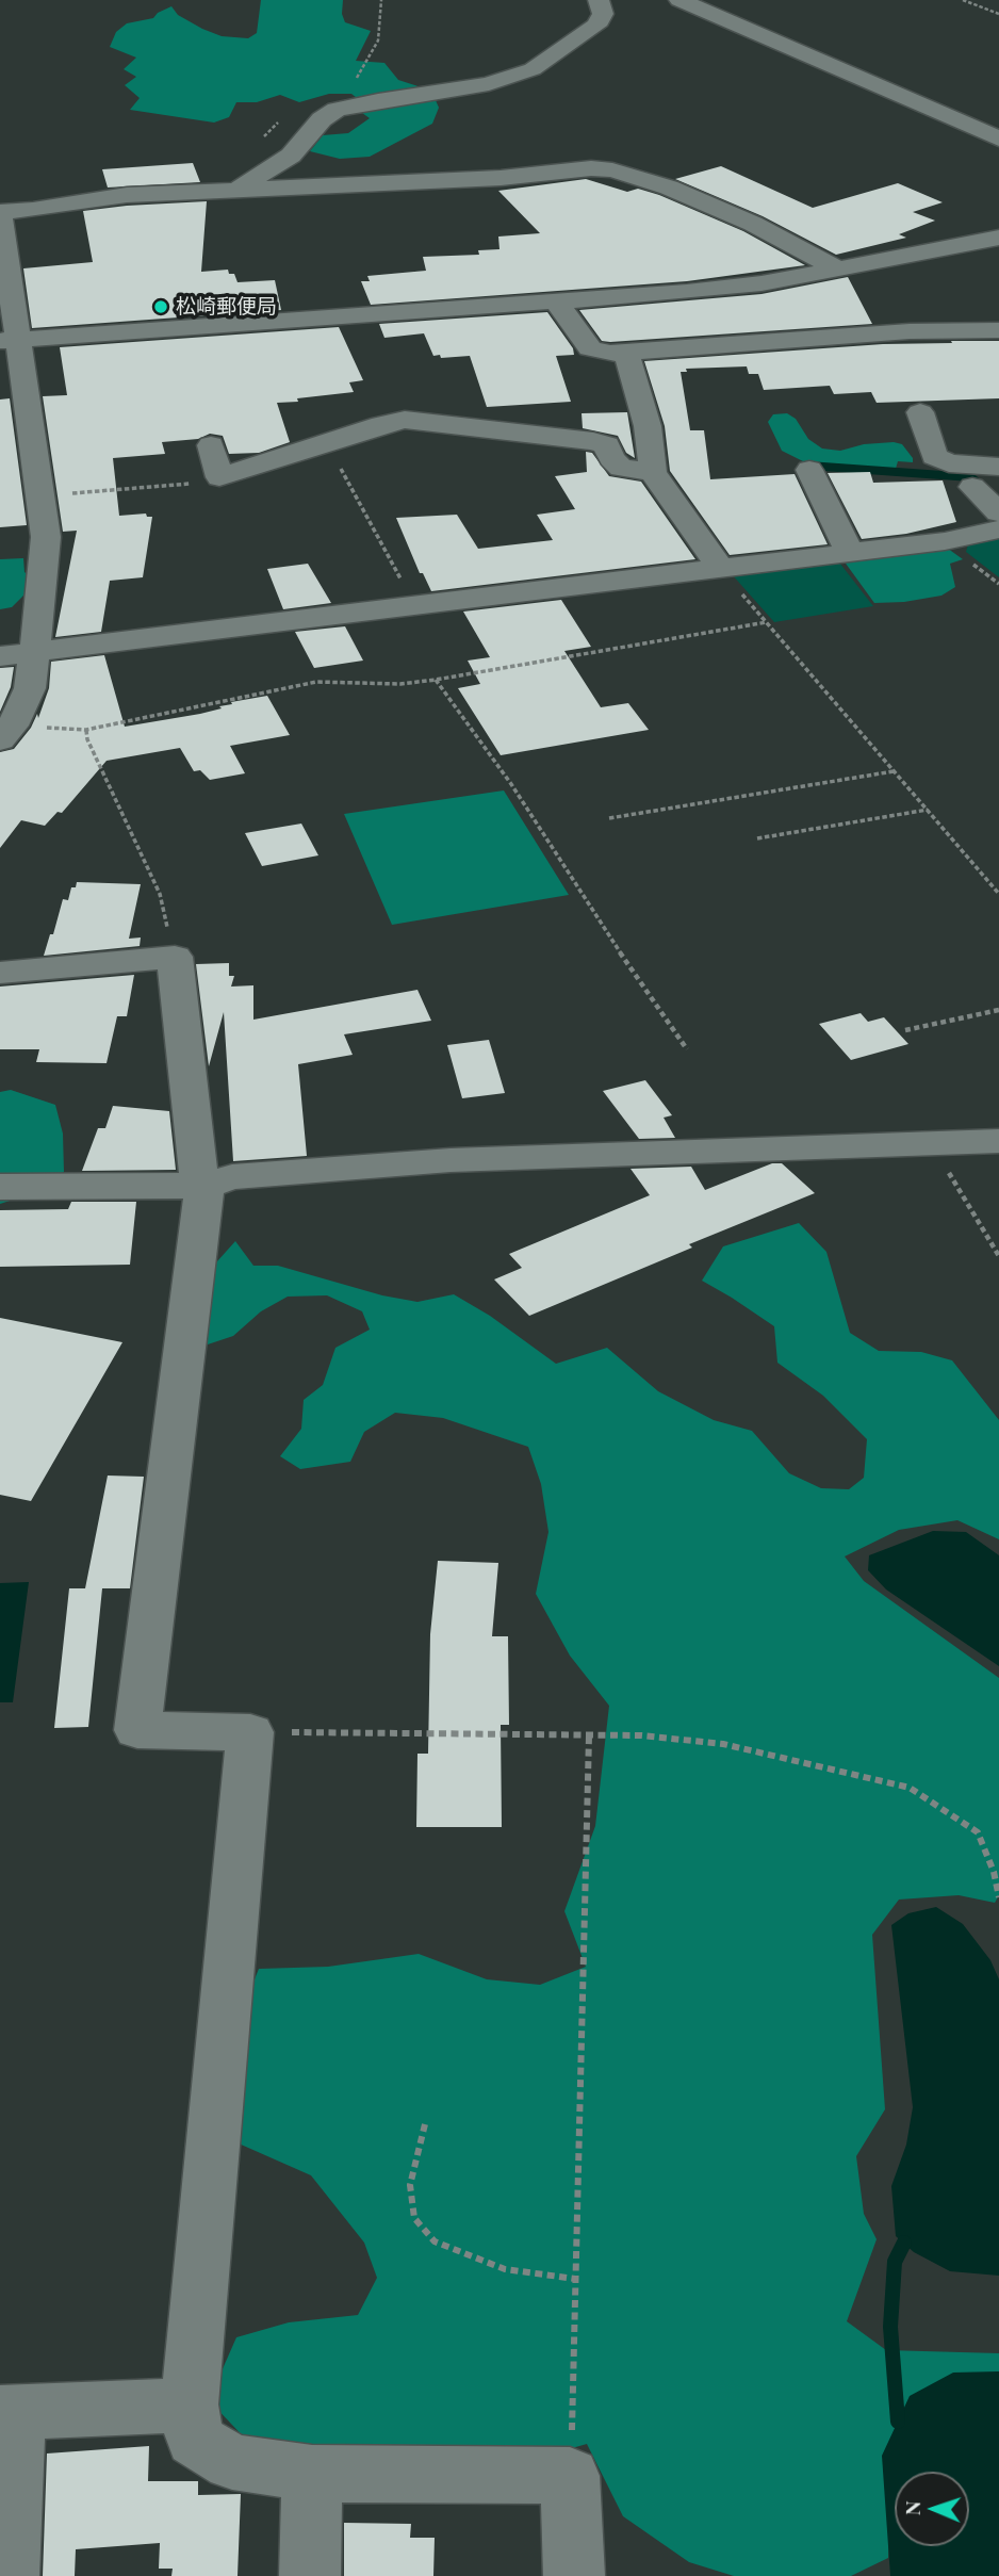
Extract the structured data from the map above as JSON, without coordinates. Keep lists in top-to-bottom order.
{
  "places": ["松崎郵便局"],
  "north": "left"
}
